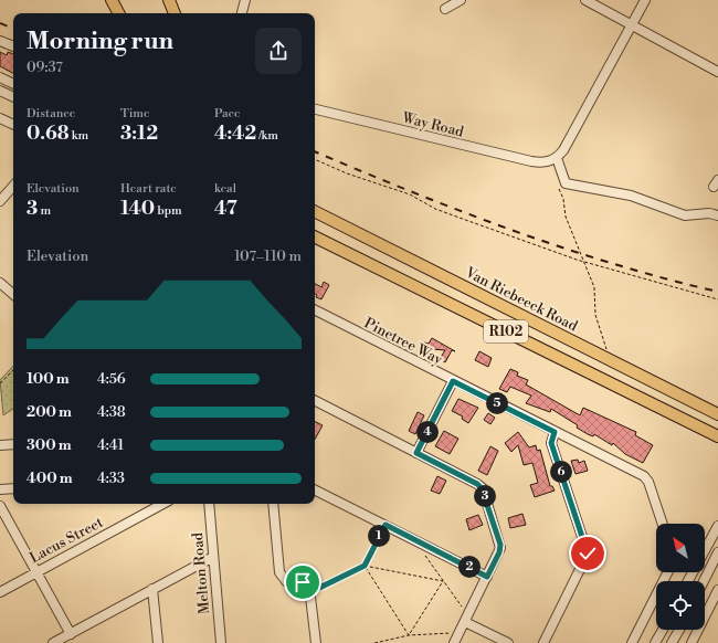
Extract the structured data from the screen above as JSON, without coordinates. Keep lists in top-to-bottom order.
{
  "streets": {
    "main road": ["Van Riebeeck Road", "R102"],
    "street": [
      "Way Road",
      "Pinetree Way",
      "Lacus Street",
      "Melton Road"
    ]
  },
  "north": "top left",
  "page": {
    "heading": ["Morning run", "09:37"],
    "stats": [
      ["Distance", "0.68 km"],
      ["Time", "3:12"],
      ["Pace", "4:42 /km"],
      ["Elevation", "3 m"],
      ["Heart rate", "140 bpm"],
      ["kcal", "47"]
    ],
    "chart": ["Elevation", "107–110 m"],
    "list": [
      {
        "name": "100 m",
        "note": "4:56"
      },
      {
        "name": "200 m",
        "note": "4:38"
      },
      {
        "name": "300 m",
        "note": "4:41"
      },
      {
        "name": "400 m",
        "note": "4:33"
      }
    ],
    "pins": [
      "5",
      "4",
      "6",
      "3",
      "1",
      "2"
    ]
  }
}
